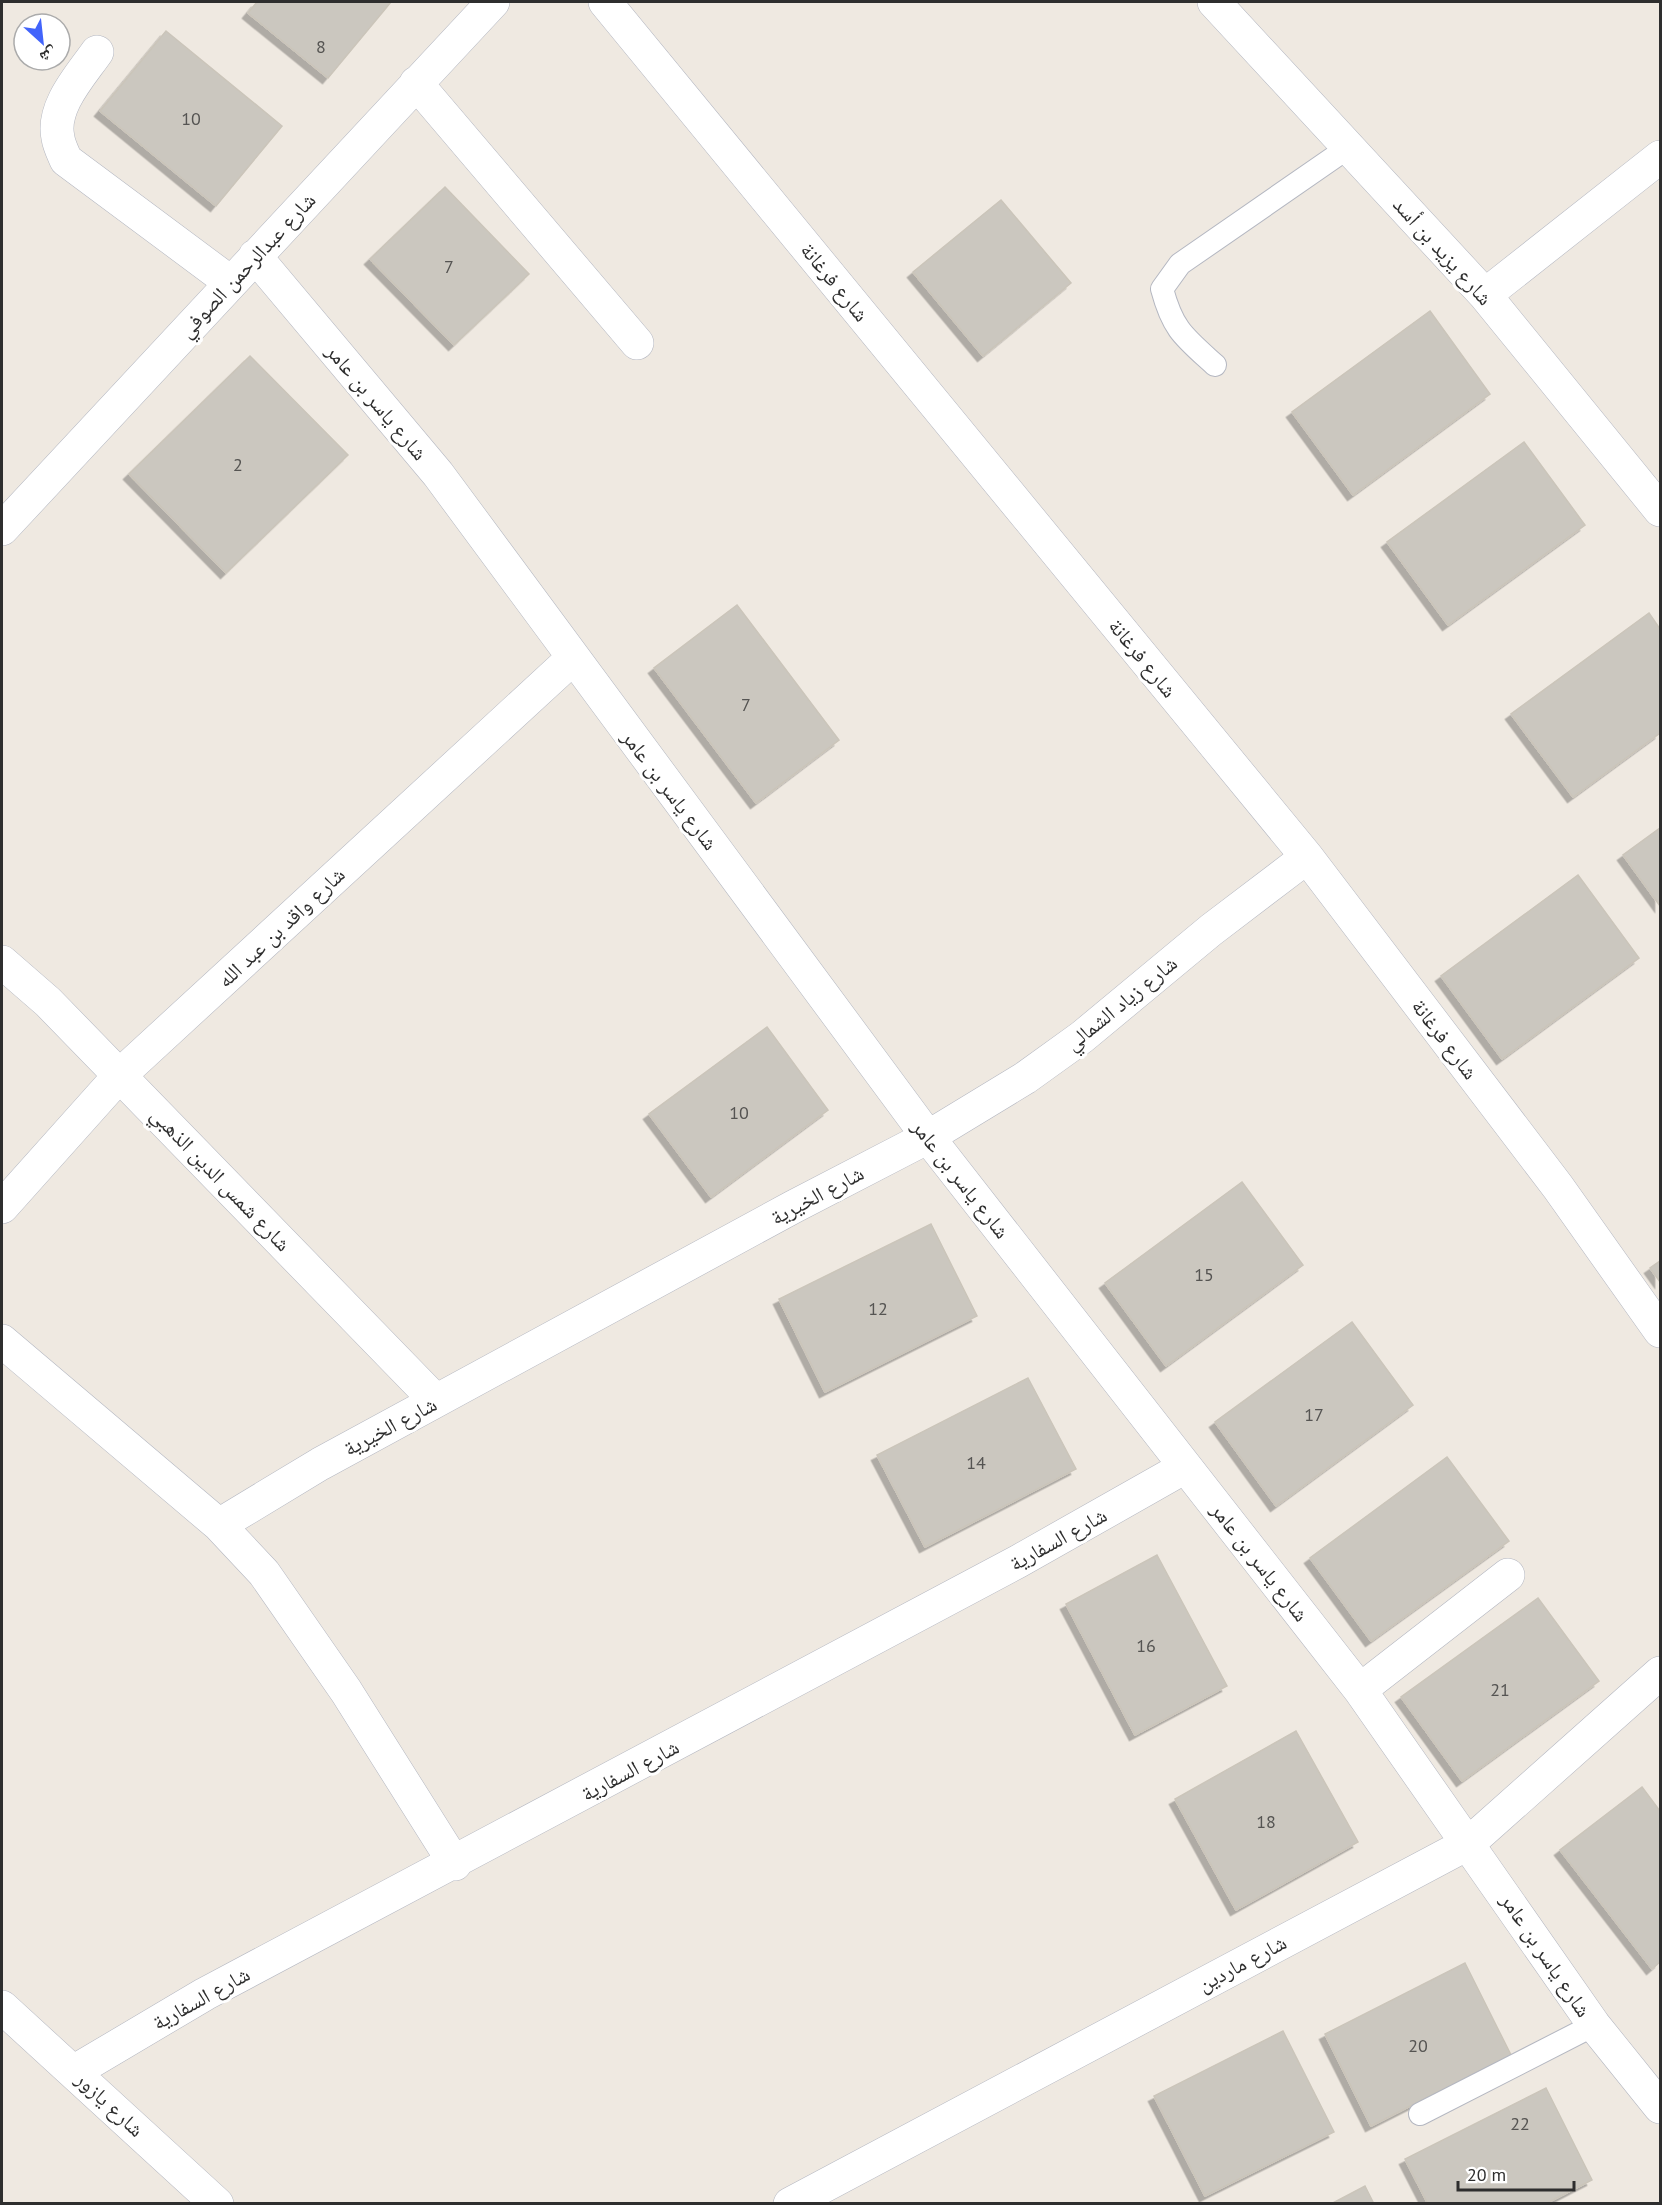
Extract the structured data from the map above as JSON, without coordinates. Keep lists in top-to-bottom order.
{
  "streets": {
    "street": [
      "شارع يزيد بن أسد",
      "شارع عبدالرحمن الصوفي",
      "شارع فرغانة",
      "شارع ياسر بن عامر",
      "شارع واقد بن عبد الله",
      "شارع زياد الشمالي",
      "شارع شمس الدين الذهبي",
      "شارع الخيرية",
      "شارع السفارية",
      "شارع ماردين",
      "شارع يازور"
    ]
  },
  "crossings": [
    ["شارع عبدالرحمن الصوفي", "شارع ياسر بن عامر"],
    ["شارع فرغانة", "شارع زياد الشمالي"],
    ["شارع ياسر بن عامر", "شارع واقد بن عبد الله"],
    ["شارع ياسر بن عامر", "شارع زياد الشمالي"],
    ["شارع ياسر بن عامر", "شارع الخيرية"],
    ["شارع ياسر بن عامر", "شارع السفارية"],
    ["شارع ياسر بن عامر", "شارع ماردين"],
    ["شارع واقد بن عبد الله", "شارع شمس الدين الذهبي"],
    ["شارع زياد الشمالي", "شارع الخيرية"],
    ["شارع شمس الدين الذهبي", "شارع الخيرية"],
    ["شارع السفارية", "شارع يازور"]
  ],
  "house_numbers": [
    "8",
    "10",
    "7",
    "2",
    "7",
    "10",
    "15",
    "12",
    "17",
    "14",
    "16",
    "21",
    "18",
    "20",
    "22"
  ],
  "scale_bar": "20 m",
  "north": "bottom right"
}
